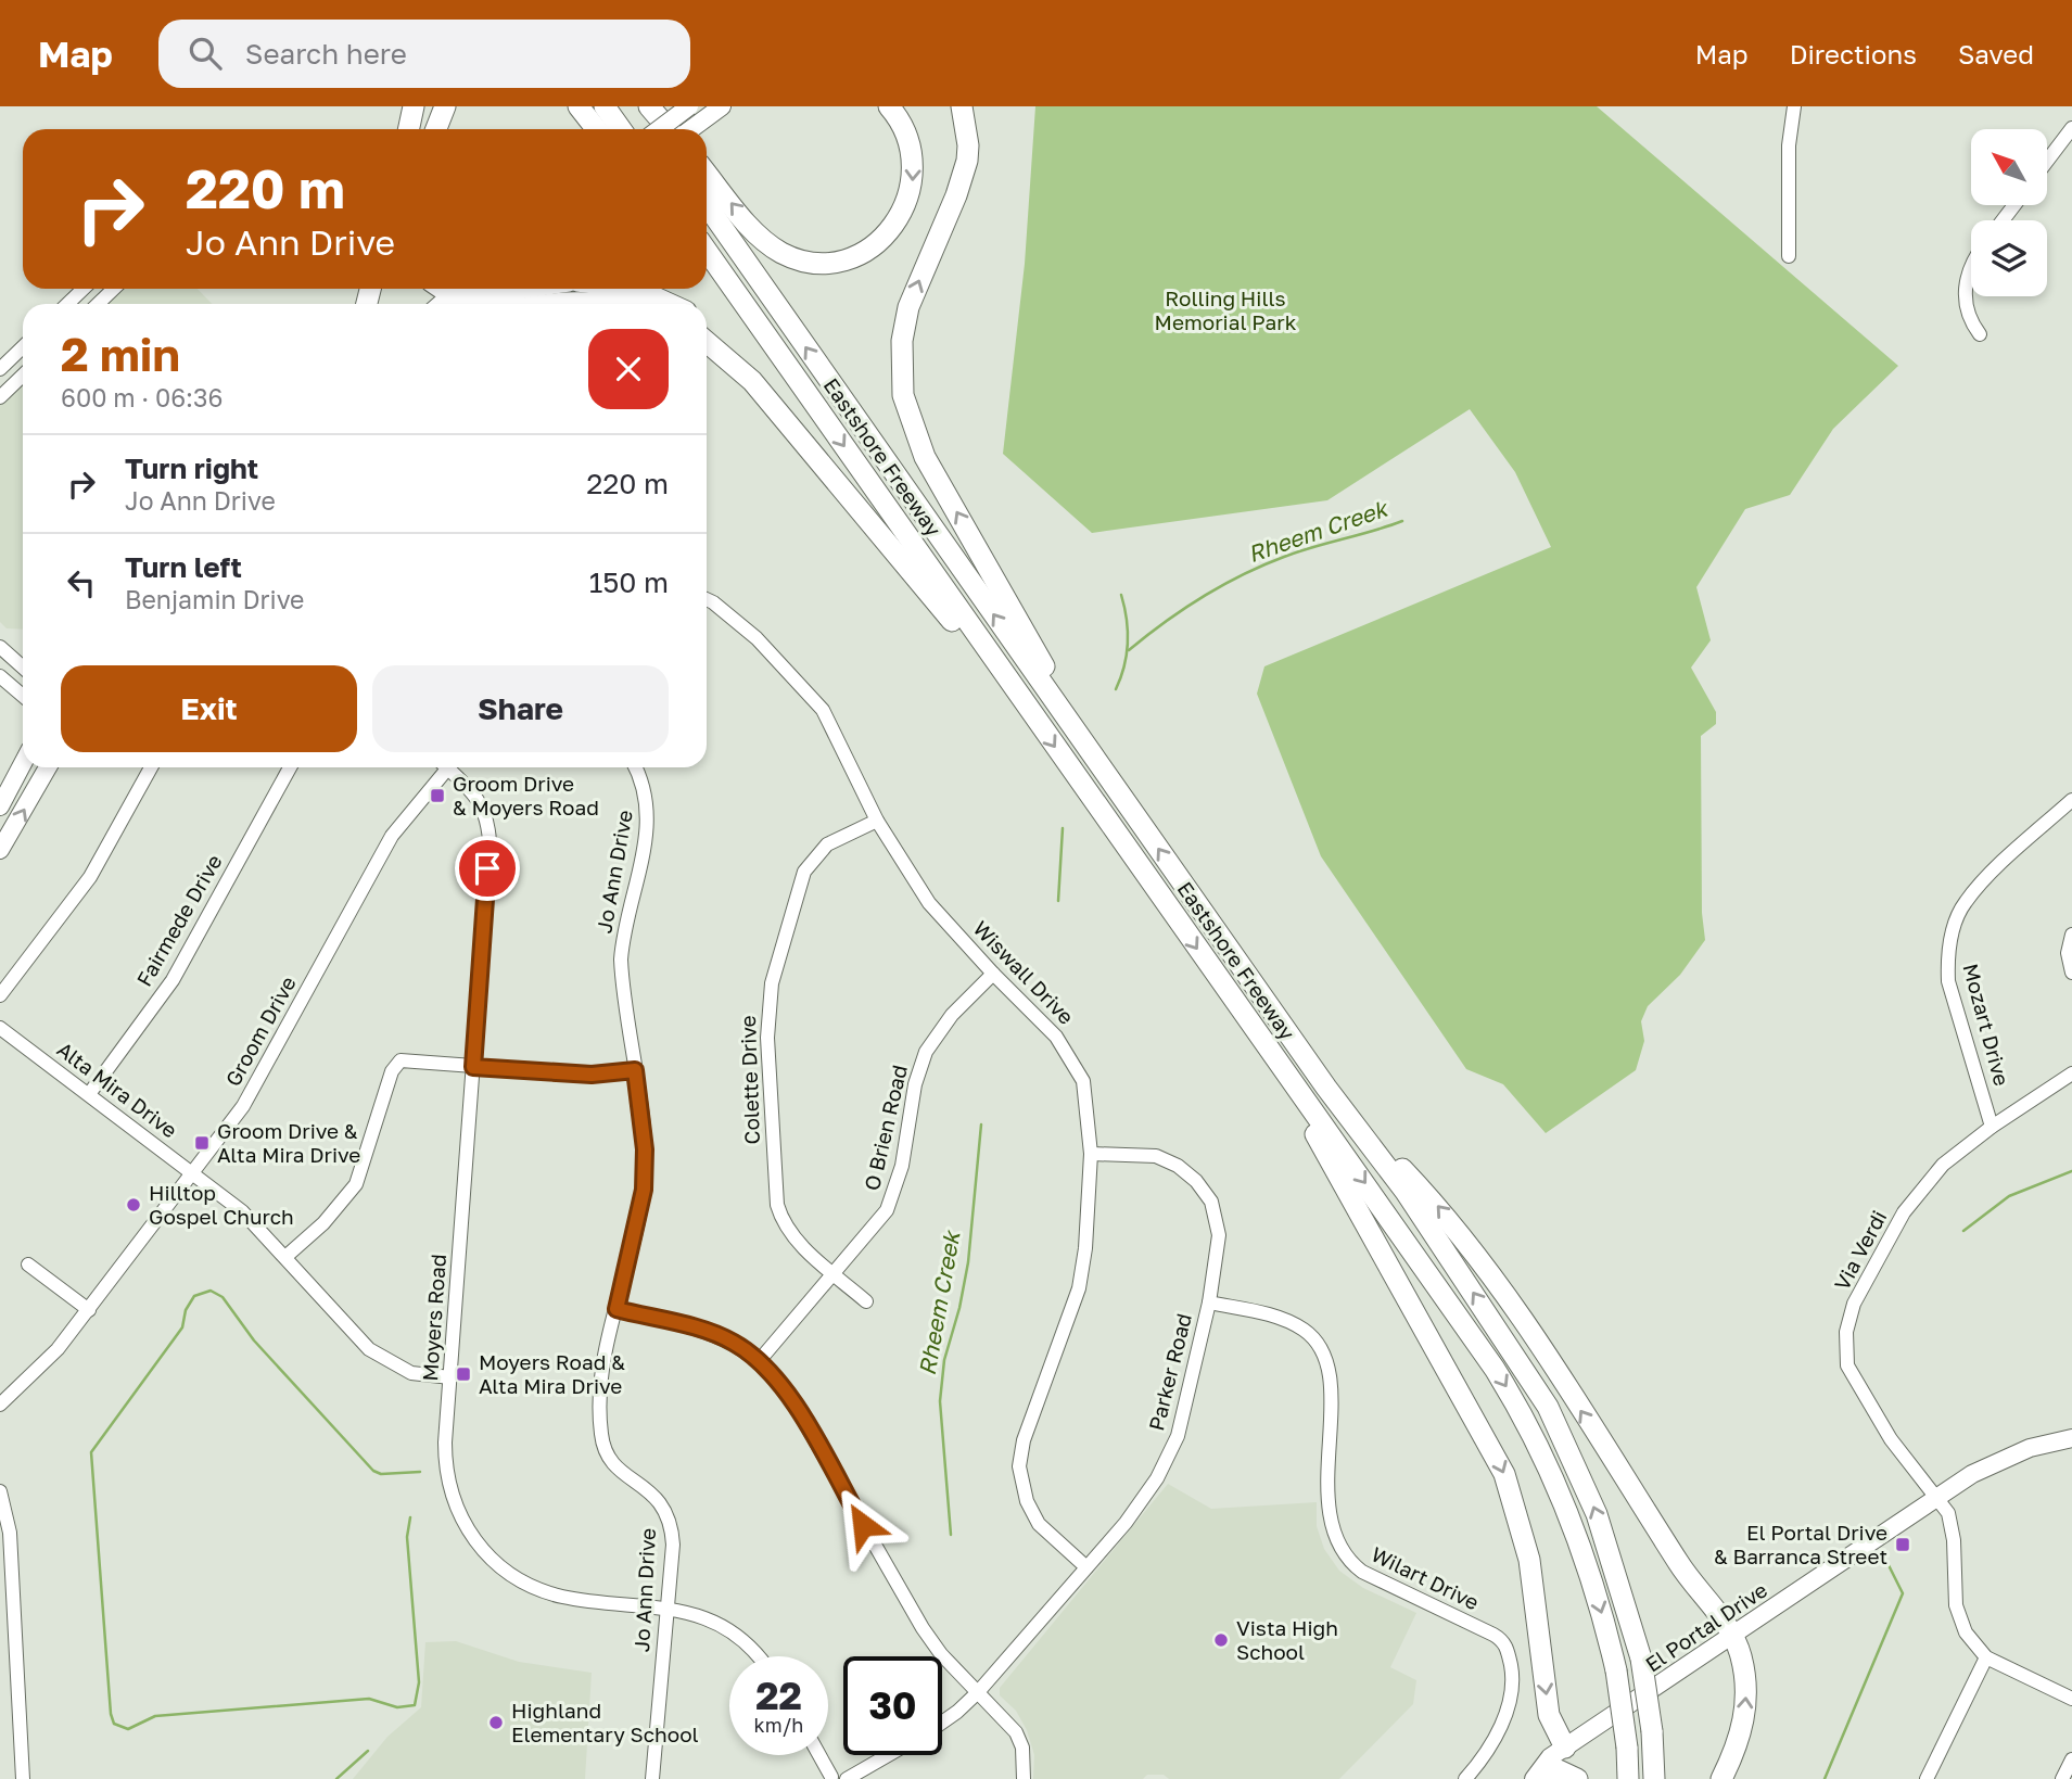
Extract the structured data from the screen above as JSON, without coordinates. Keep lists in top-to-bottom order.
{
  "streets": {
    "highway": ["Eastshore Freeway"],
    "main road": ["El Portal Drive"],
    "street": [
      "Jo Ann Drive",
      "Fairmede Drive",
      "Wiswall Drive",
      "Mozart Drive",
      "Groom Drive",
      "Colette Drive",
      "Alta Mira Drive",
      "O Brien Road",
      "Via Verdi",
      "Moyers Road",
      "Parker Road",
      "Wilart Drive"
    ]
  },
  "crossings": [
    ["Jo Ann Drive", "Moyers Road"],
    ["Fairmede Drive", "Alta Mira Drive"],
    ["Wiswall Drive", "Colette Drive"],
    ["Wiswall Drive", "O Brien Road"],
    ["Wiswall Drive", "Parker Road"],
    ["Mozart Drive", "Via Verdi"],
    ["Groom Drive", "Alta Mira Drive"],
    ["Colette Drive", "O Brien Road"],
    ["Alta Mira Drive", "Moyers Road"],
    ["Via Verdi", "El Portal Drive"],
    ["Parker Road", "Wilart Drive"]
  ],
  "water": ["Rheem Creek"],
  "parks": ["Rolling Hills Memorial Park"],
  "places": {
    "transit": [
      "Groom Drive & Moyers Road",
      "Groom Drive & Alta Mira Drive",
      "Moyers Road & Alta Mira Drive",
      "El Portal Drive & Barranca Street"
    ],
    "other": ["Hilltop Gospel Church", "Vista High School", "Highland Elementary School"]
  },
  "north": "top left",
  "page": {
    "header": "Map",
    "search": "Search here",
    "nav": ["Map", "Directions", "Saved"],
    "turn": ["220 m", "Jo Ann Drive"],
    "heading": ["2 min", "600 m · 06:36"],
    "list": [
      {
        "name": "Turn right",
        "note": "Jo Ann Drive",
        "value": "220 m"
      },
      {
        "name": "Turn left",
        "note": "Benjamin Drive",
        "value": "150 m"
      }
    ],
    "buttons": ["Exit", "Share"],
    "speed": "22 km/h",
    "limit": "30"
  }
}
